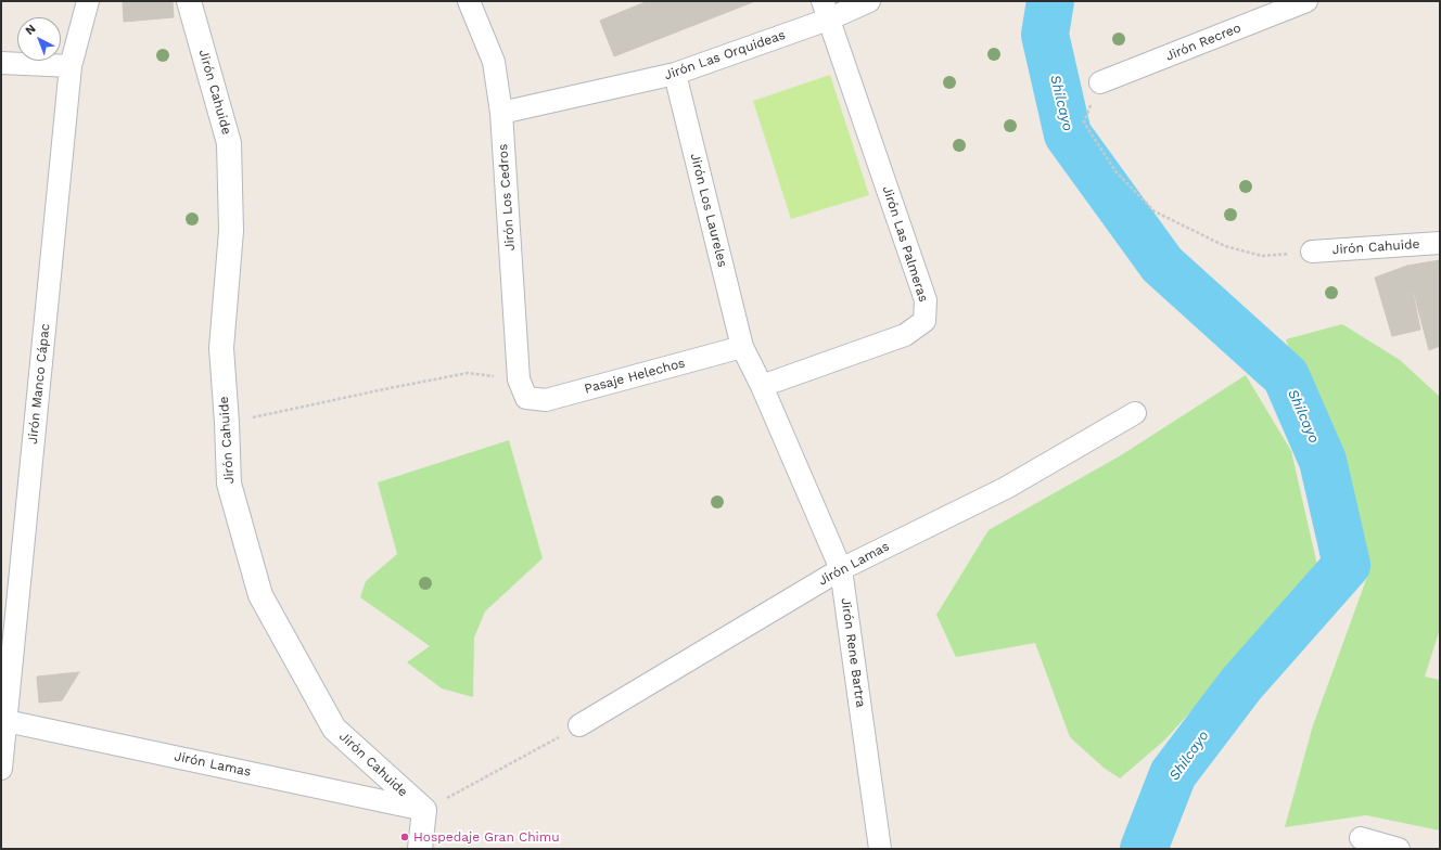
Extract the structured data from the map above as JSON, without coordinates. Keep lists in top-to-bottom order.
{
  "streets": {
    "street": [
      "Jirón Recreo",
      "Jirón Las Orquideas",
      "Jirón Cahuide",
      "Jirón Los Cedros",
      "Jirón Los Laureles",
      "Jirón Las Palmeras",
      "Pasaje Helechos",
      "Jirón Manco Cápac",
      "Jirón Lamas",
      "Jirón Rene Bartra"
    ]
  },
  "crossings": [
    ["Jirón Las Orquideas", "Jirón Los Cedros"],
    ["Jirón Las Orquideas", "Jirón Los Laureles"],
    ["Jirón Las Orquideas", "Jirón Las Palmeras"],
    ["Jirón Cahuide", "Jirón Lamas"],
    ["Jirón Los Cedros", "Pasaje Helechos"],
    ["Jirón Los Laureles", "Pasaje Helechos"],
    ["Jirón Los Laureles", "Jirón Rene Bartra"],
    ["Jirón Las Palmeras", "Jirón Rene Bartra"],
    ["Pasaje Helechos", "Jirón Rene Bartra"],
    ["Jirón Manco Cápac", "Jirón Lamas"],
    ["Jirón Lamas", "Jirón Rene Bartra"]
  ],
  "water": ["Shilcayo"],
  "places": ["Hospedaje Gran Chimu"],
  "north": "top left"
}
